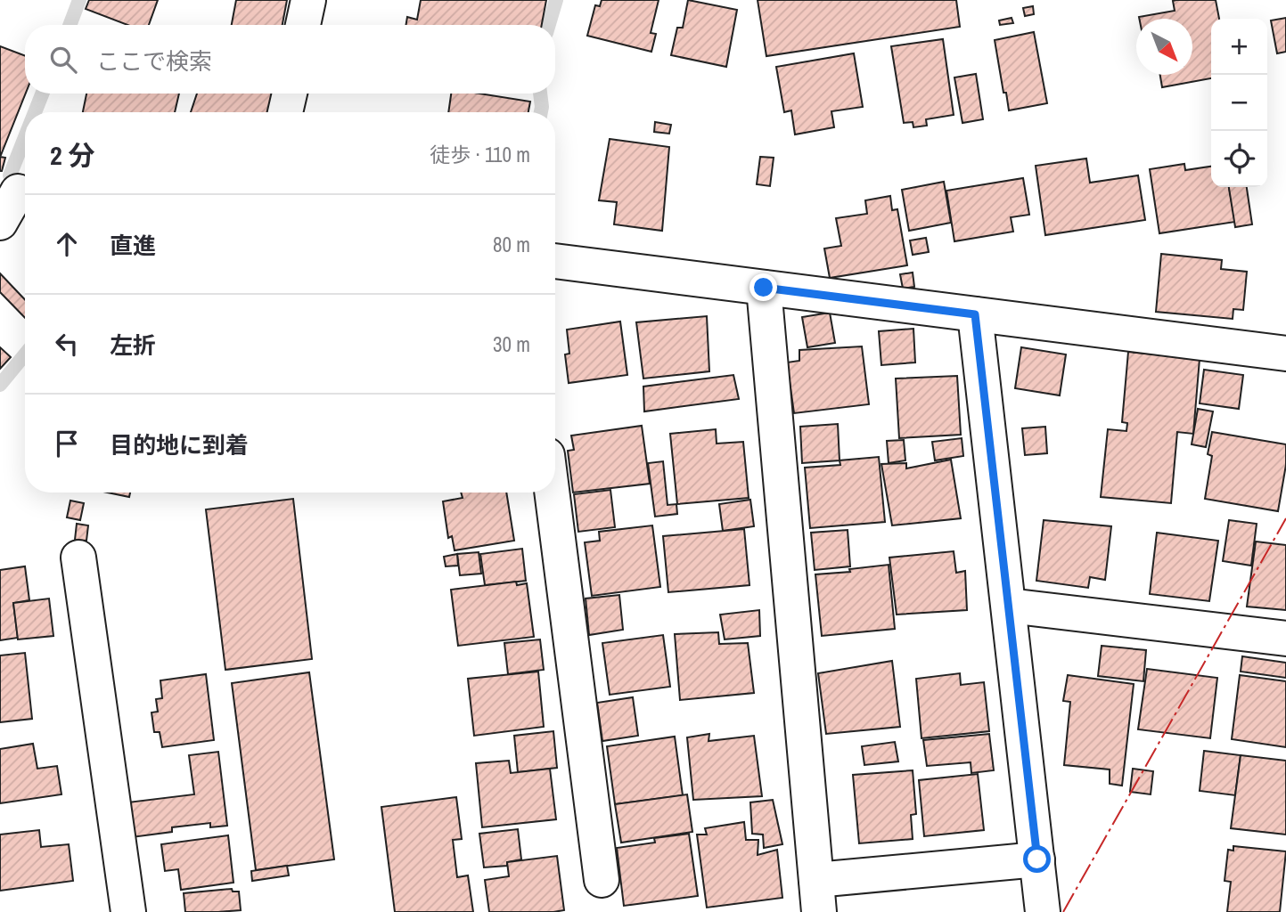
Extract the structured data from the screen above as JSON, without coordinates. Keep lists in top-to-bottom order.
{
  "north": "bottom right",
  "page": {
    "map_buttons": ["+", "−"],
    "search": "ここで検索",
    "heading": ["2 分", "徒歩 · 110 m"],
    "list": [
      ["直進", "80 m"],
      ["左折", "30 m"],
      "目的地に到着"
    ]
  }
}
